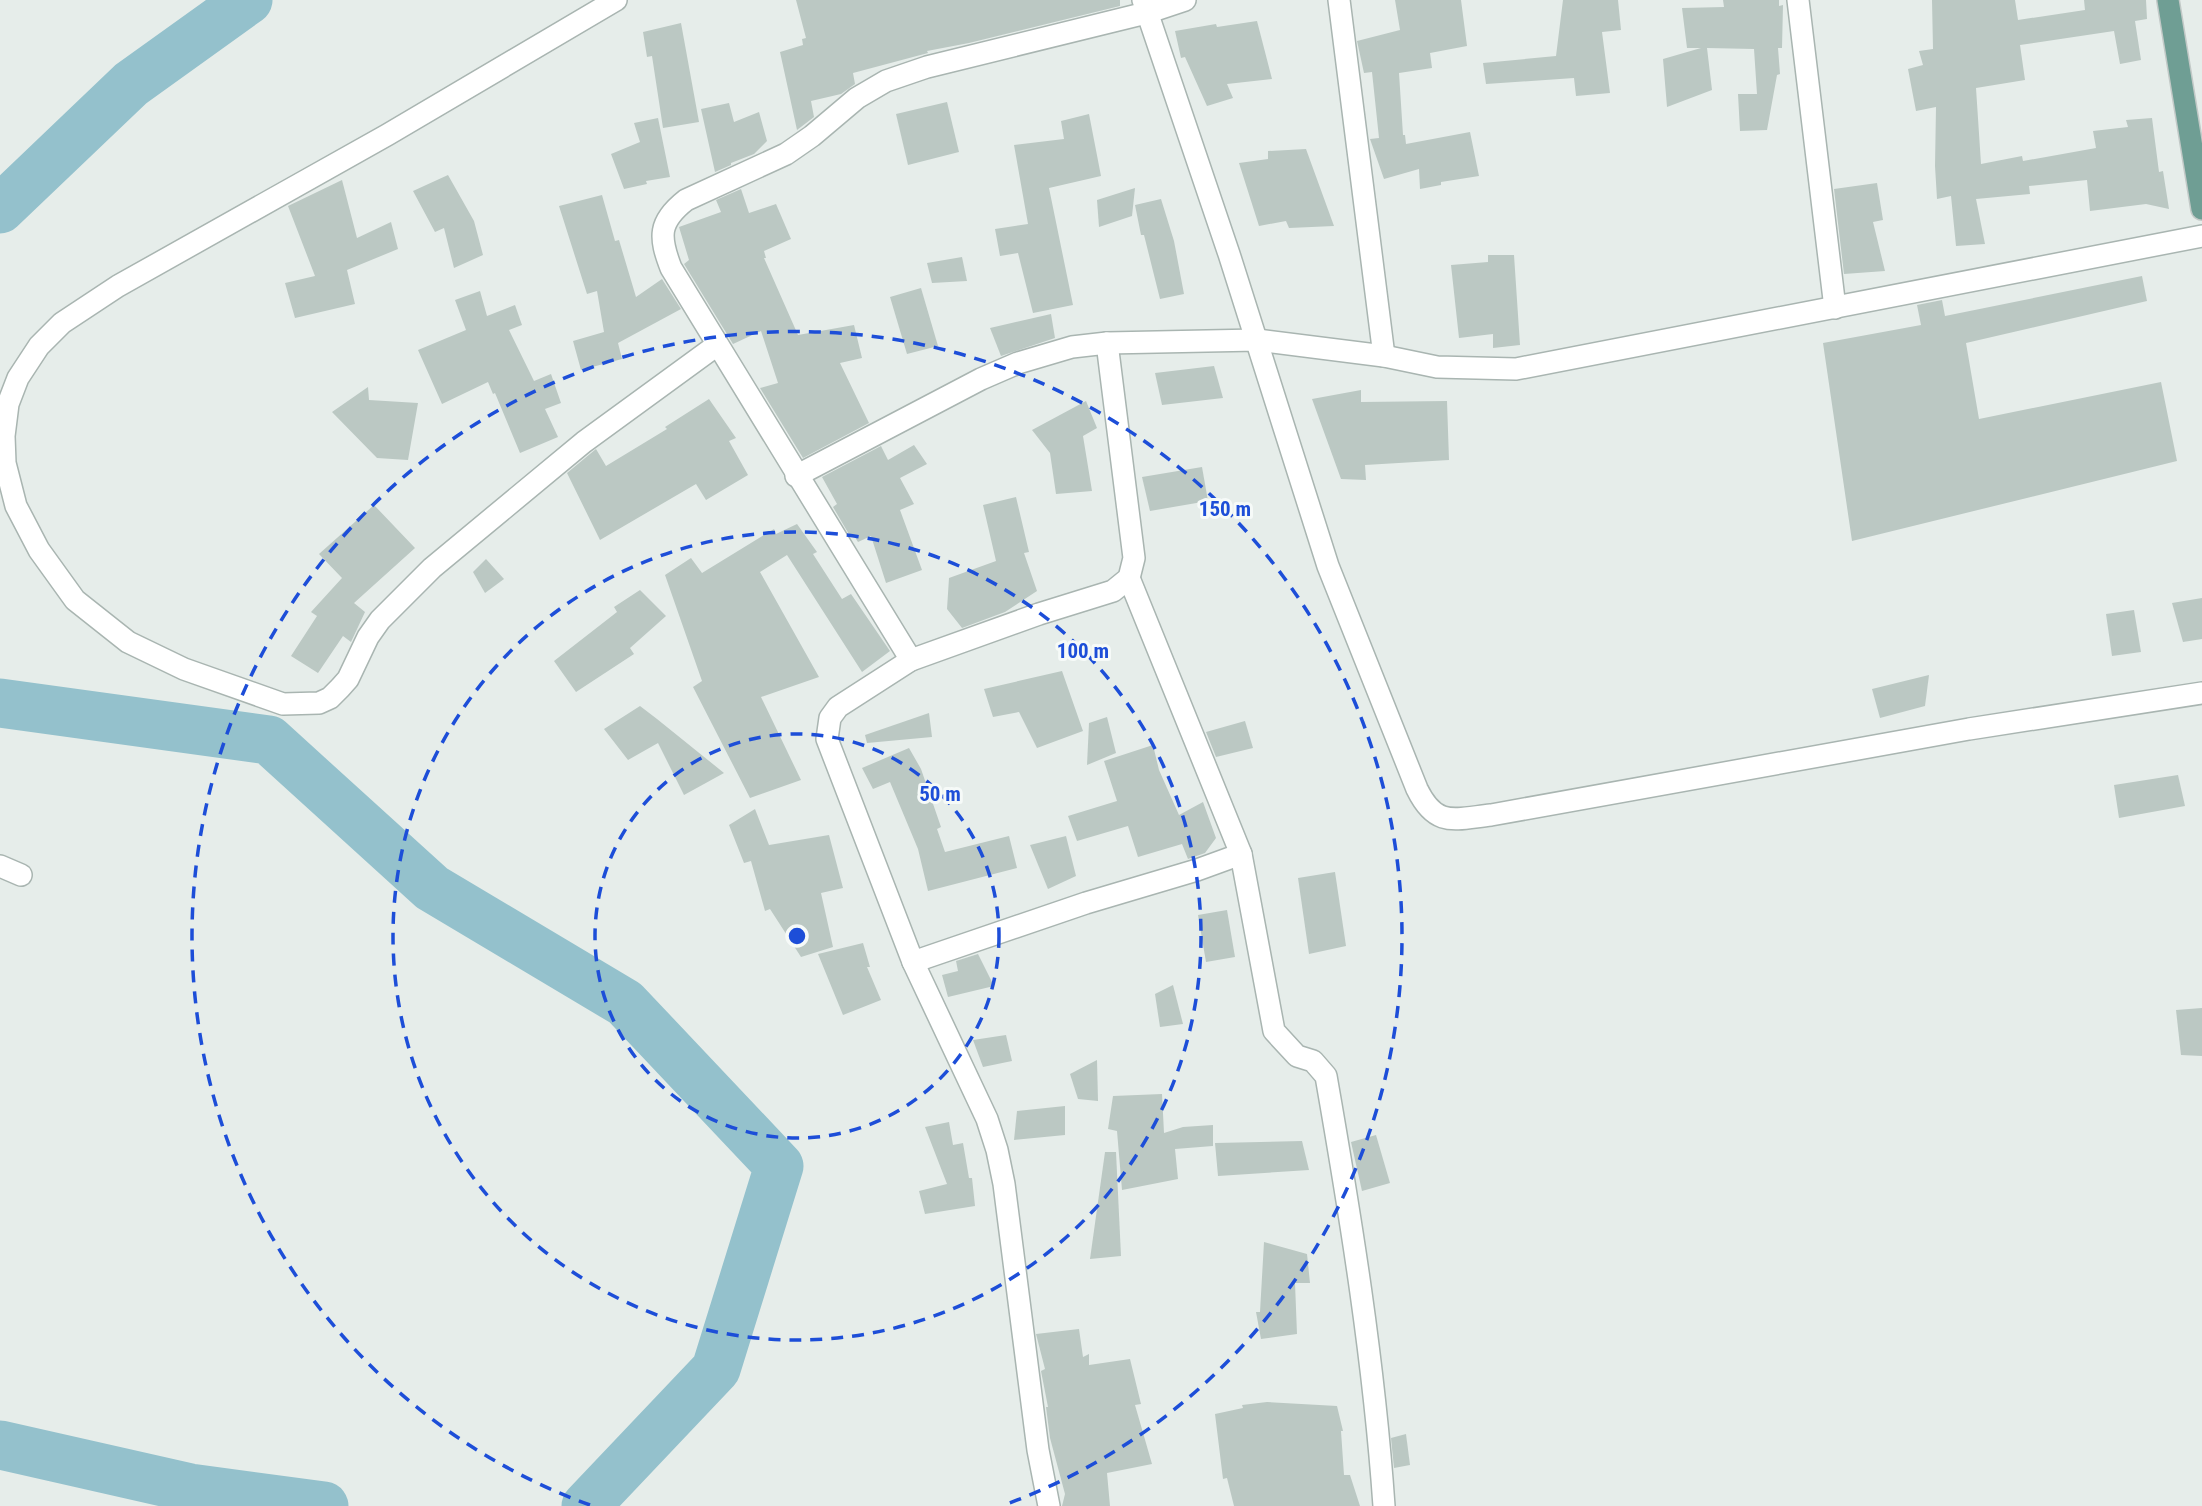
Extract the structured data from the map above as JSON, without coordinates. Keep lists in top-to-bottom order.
{
  "rings": ["150 m", "100 m", "50 m"]
}
